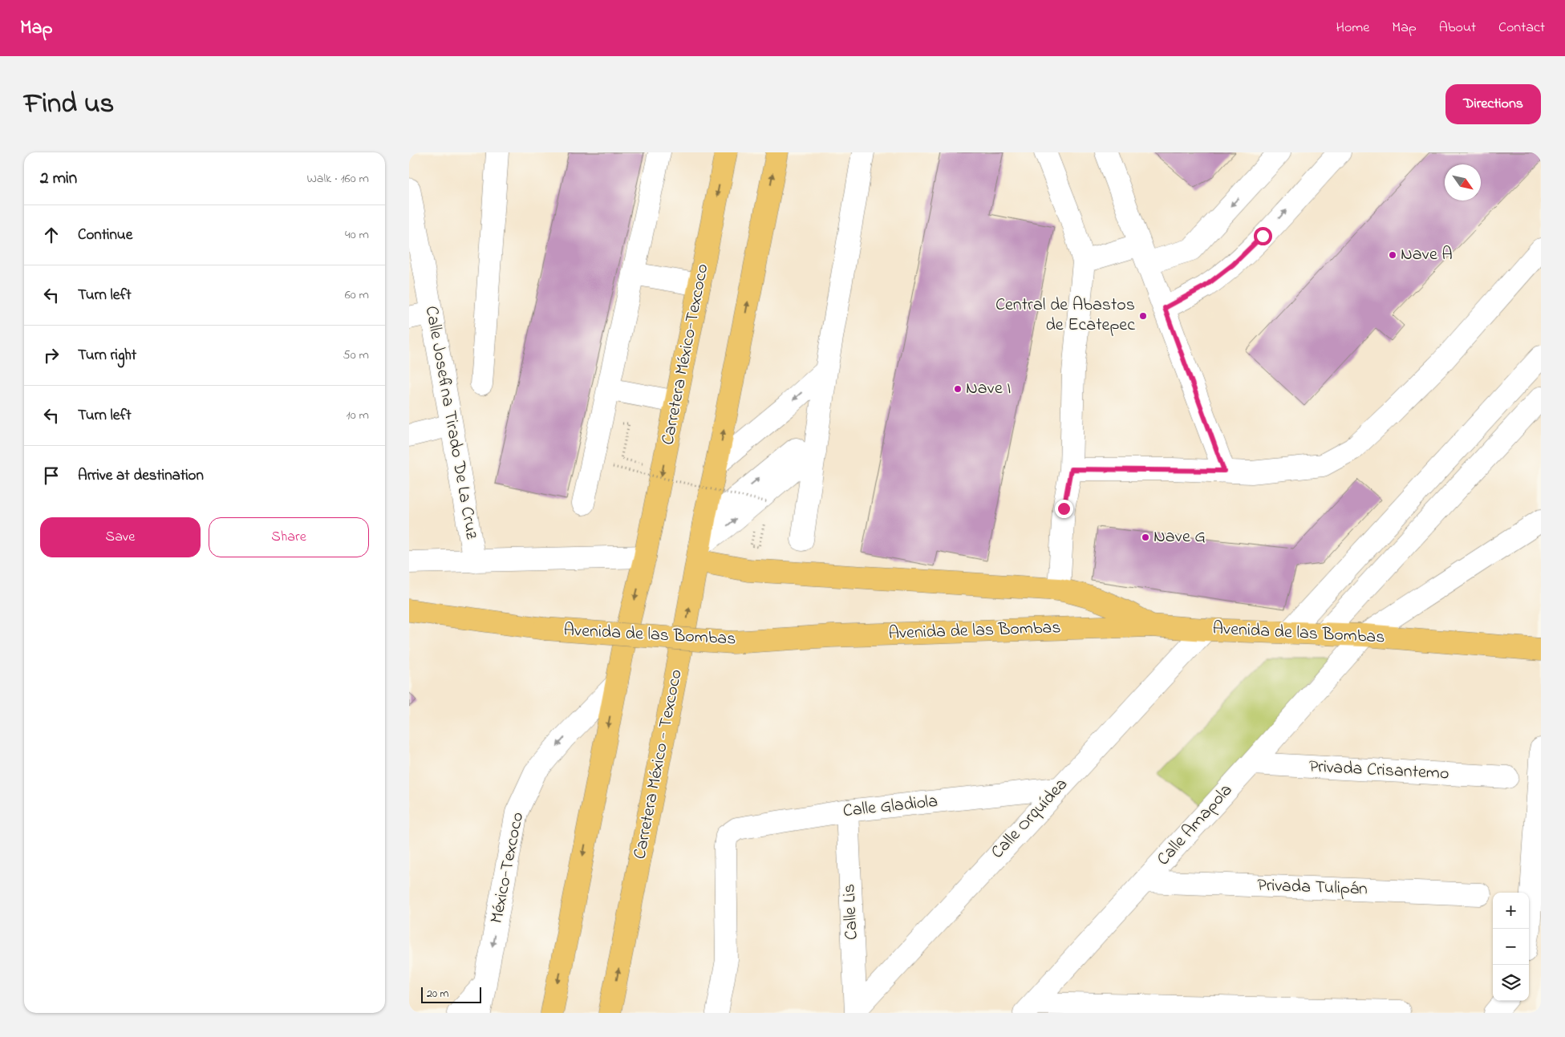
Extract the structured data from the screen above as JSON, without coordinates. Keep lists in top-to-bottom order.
{
  "streets": {
    "main road": ["Carretera México-Texcoco", "Avenida de las Bombas", "Carretera México - Texcoco"],
    "street": [
      "Calle Josefina Tirado De La Cruz",
      "Privada Crisantemo",
      "Calle Gladiola",
      "Calle Orquídea",
      "Calle Amapola",
      "México-Texcoco",
      "Privada Tulipán",
      "Calle Lis"
    ]
  },
  "crossings": [
    ["Avenida de las Bombas", "Calle Orquídea"],
    ["Avenida de las Bombas", "Calle Amapola"],
    ["Privada Crisantemo", "Calle Amapola"],
    ["Calle Gladiola", "Calle Orquídea"],
    ["Calle Gladiola", "Calle Lis"],
    ["Calle Orquídea", "Calle Lis"],
    ["Calle Amapola", "Privada Tulipán"]
  ],
  "one_way": ["México-Texcoco"],
  "places": [
    "Nave A",
    "Central de Abastos de Ecatepec",
    "Nave I",
    "Nave G"
  ],
  "scale_bar": "20 m",
  "north": "bottom right",
  "page": {
    "header": "Map",
    "nav": [
      "Home",
      "Map",
      "About",
      "Contact"
    ],
    "title": "Find us",
    "buttons": [
      "Directions",
      ["Save", "Share"]
    ],
    "heading": ["2 min", "Walk · 160 m"],
    "list": [
      ["Continue", "40 m"],
      ["Turn left", "60 m"],
      ["Turn right", "50 m"],
      ["Turn left", "10 m"],
      "Arrive at destination"
    ],
    "map_buttons": ["+", "−"],
    "scale": "20 m"
  }
}
